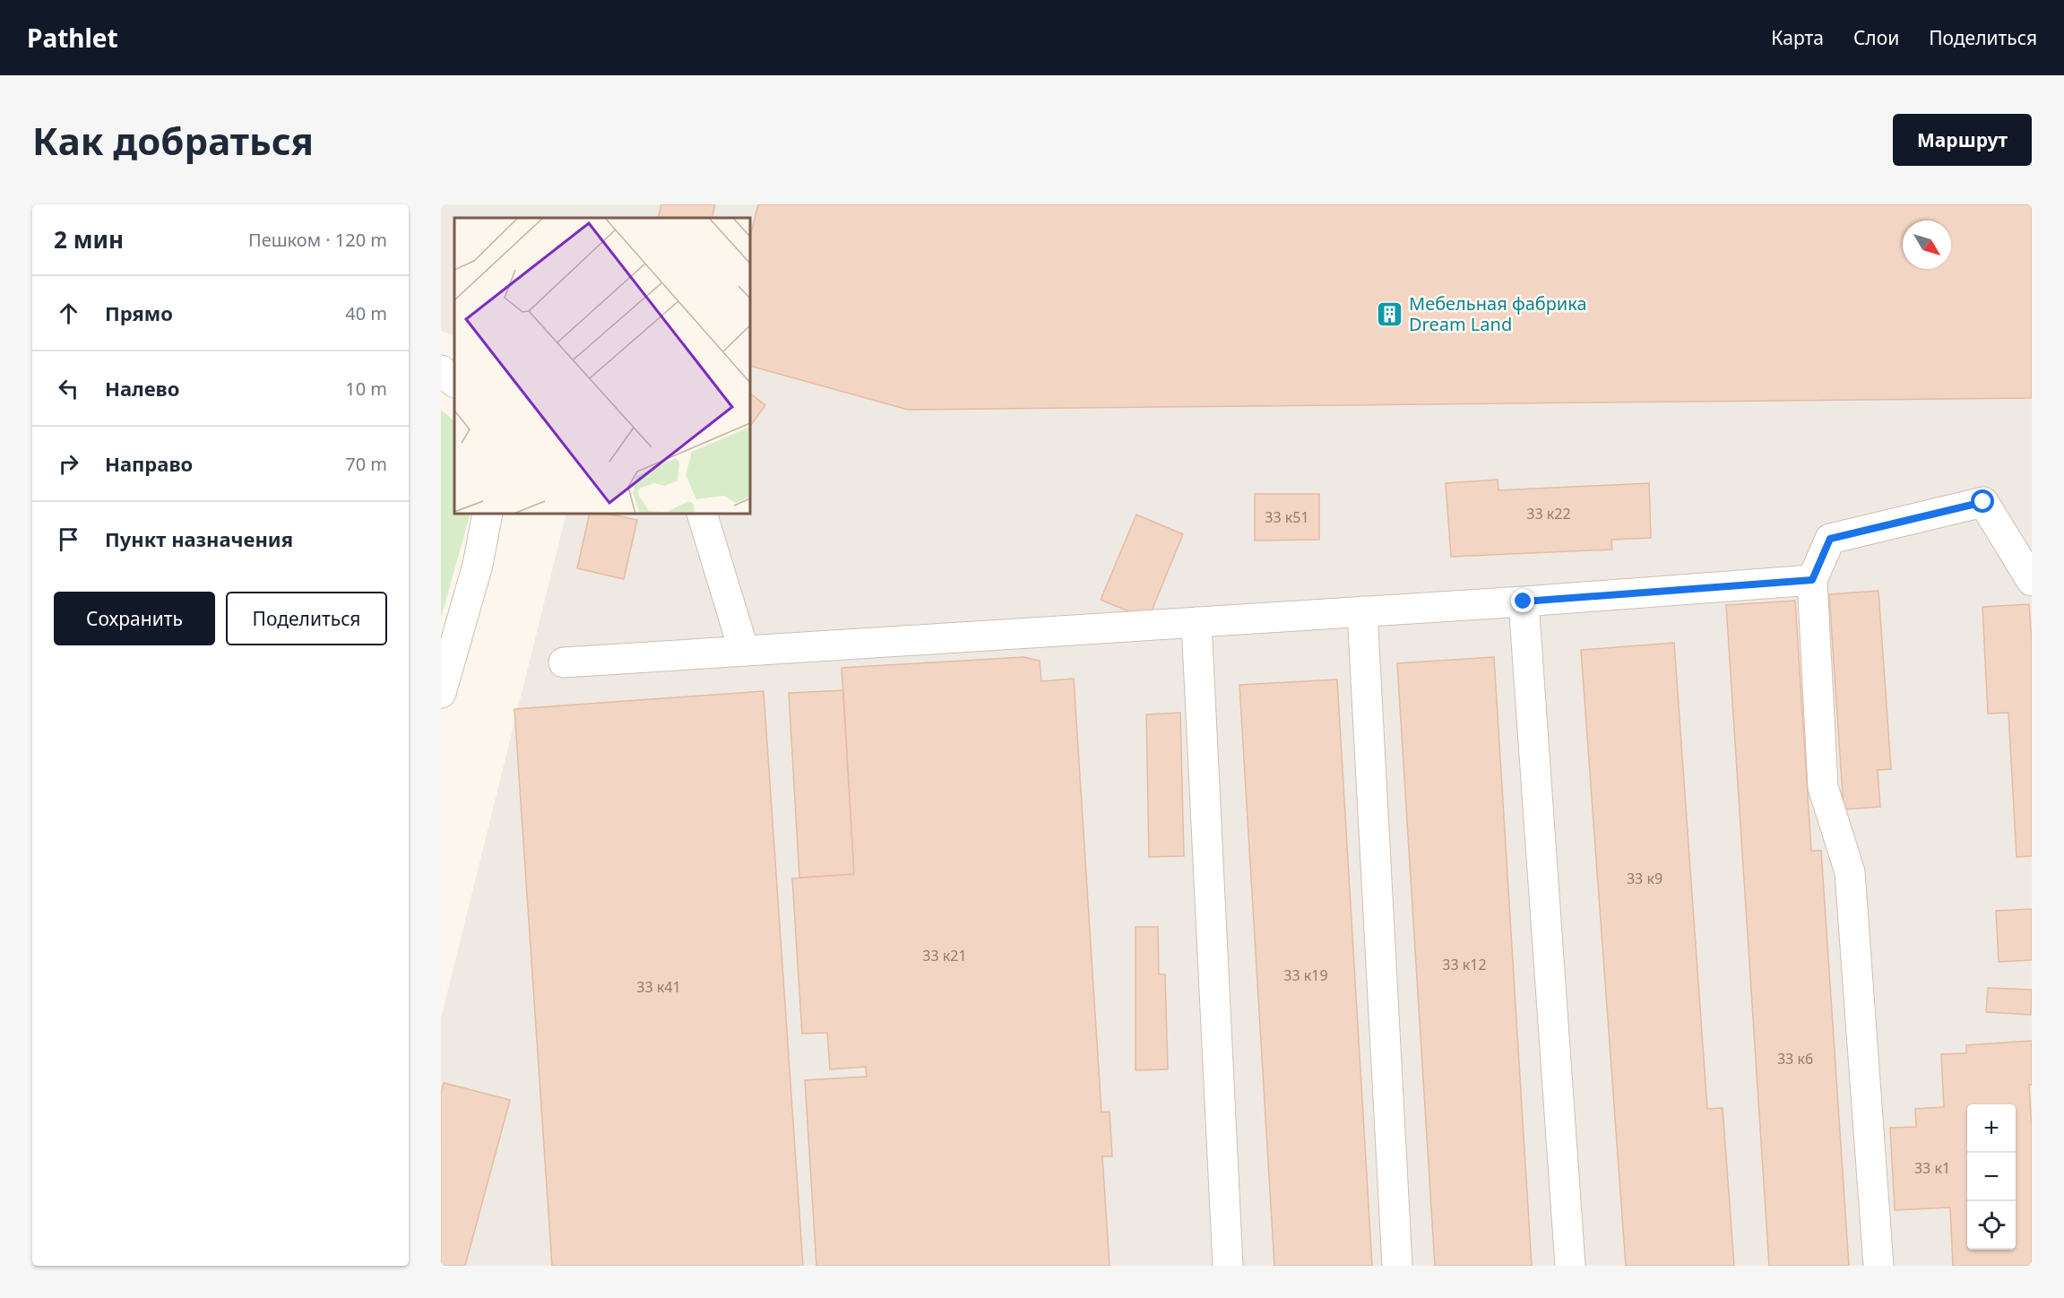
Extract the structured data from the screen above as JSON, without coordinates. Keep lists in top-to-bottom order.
{
  "places": {
    "building": ["Мебельная фабрика Dream Land"]
  },
  "house_numbers": [
    "33 к22",
    "33 к51",
    "33 к9",
    "33 к21",
    "33 к12",
    "33 к19",
    "33 к41",
    "33 к6",
    "33 к1"
  ],
  "north": "bottom right",
  "page": {
    "header": "Pathlet",
    "nav": ["Карта", "Слои", "Поделиться"],
    "buttons": [
      "Маршрут",
      ["Сохранить", "Поделиться"]
    ],
    "title": "Как добраться",
    "heading": ["2 мин", "Пешком · 120 m"],
    "list": [
      ["Прямо", "40 m"],
      ["Налево", "10 m"],
      ["Направо", "70 m"],
      "Пункт назначения"
    ],
    "map_buttons": ["+", "−"]
  }
}
